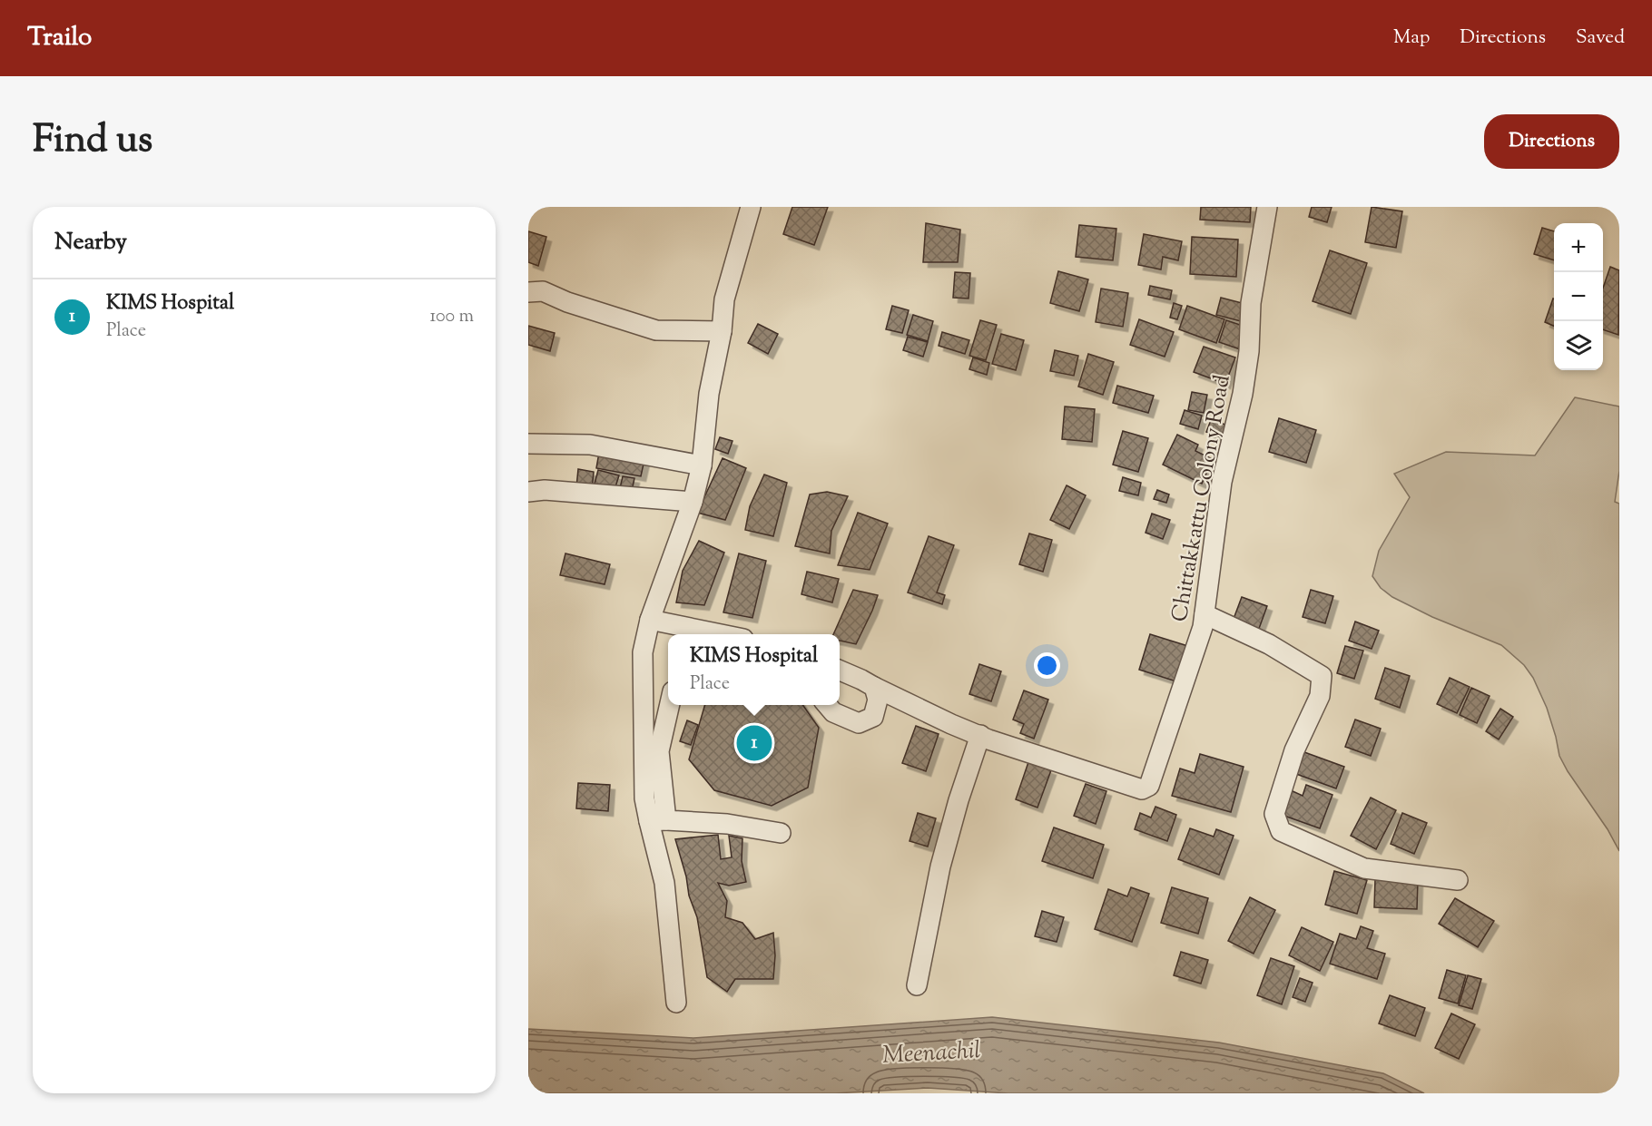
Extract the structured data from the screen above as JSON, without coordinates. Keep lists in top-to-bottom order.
{
  "streets": {
    "street": ["Chittakkattu Colony Road"]
  },
  "water": ["Meenachil"],
  "page": {
    "header": "Trailo",
    "nav": ["Map", "Directions", "Saved"],
    "title": "Find us",
    "buttons": "Directions",
    "heading": "Nearby",
    "map_buttons": ["+", "−"],
    "list": [
      {
        "mark": "1",
        "name": "KIMS Hospital",
        "note": "Place",
        "value": "100 m"
      }
    ],
    "popup": ["KIMS Hospital", "Place"],
    "pins": "1"
  }
}
